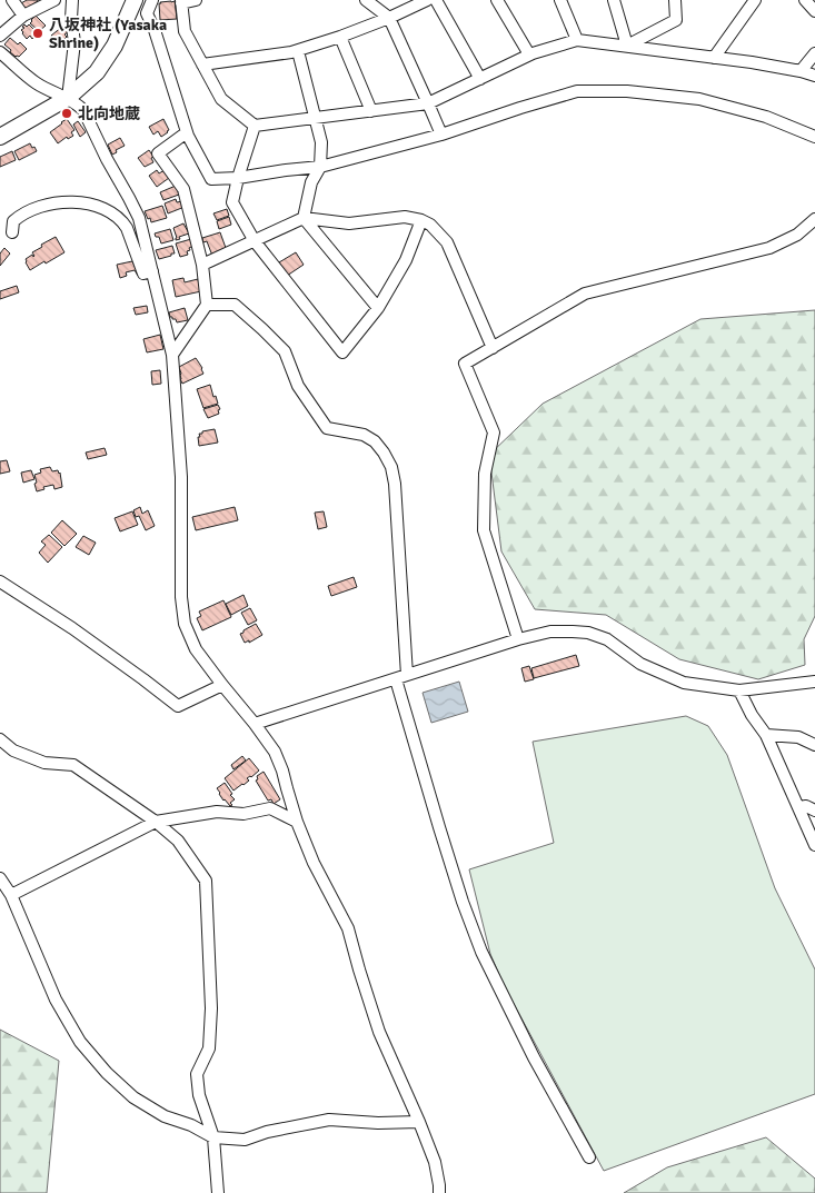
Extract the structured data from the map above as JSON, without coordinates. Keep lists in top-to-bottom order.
{
  "places": ["八坂神社 (Yasaka Shrine)", "北向地蔵"]
}
